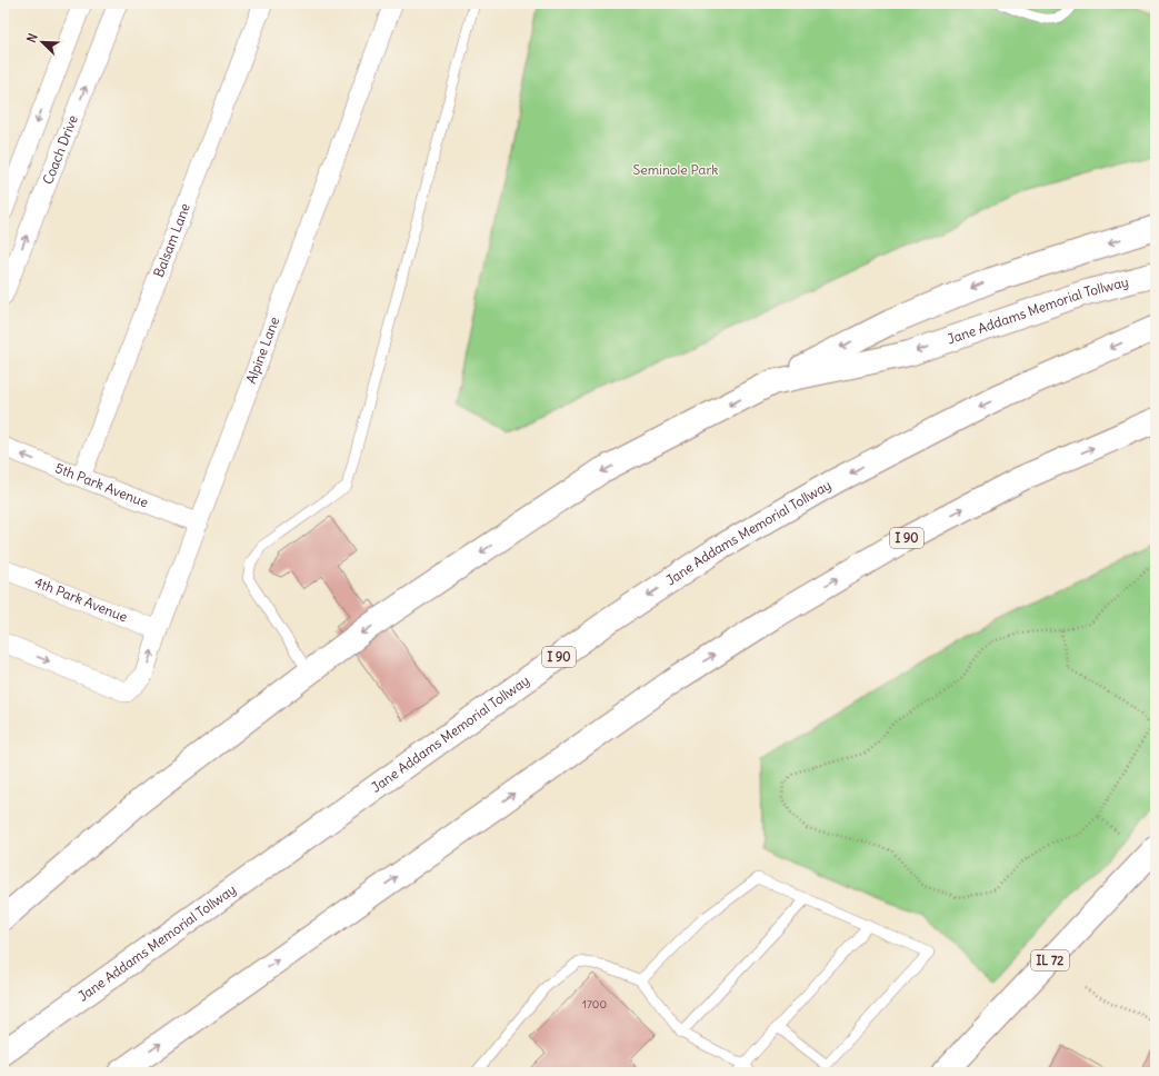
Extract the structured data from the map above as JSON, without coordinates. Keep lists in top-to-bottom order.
{
  "streets": {
    "main road": ["Jane Addams Memorial Tollway", "I 90", "IL 72"],
    "street": [
      "Coach Drive",
      "Balsam Lane",
      "Alpine Lane",
      "5th Park Avenue",
      "4th Park Avenue"
    ]
  },
  "crossings": [
    ["Balsam Lane", "5th Park Avenue"],
    ["Alpine Lane", "5th Park Avenue"],
    ["Alpine Lane", "4th Park Avenue"]
  ],
  "one_way": ["5th Park Avenue"],
  "parks": ["Seminole Park"],
  "house_numbers": ["1700"],
  "north": "top left"
}
